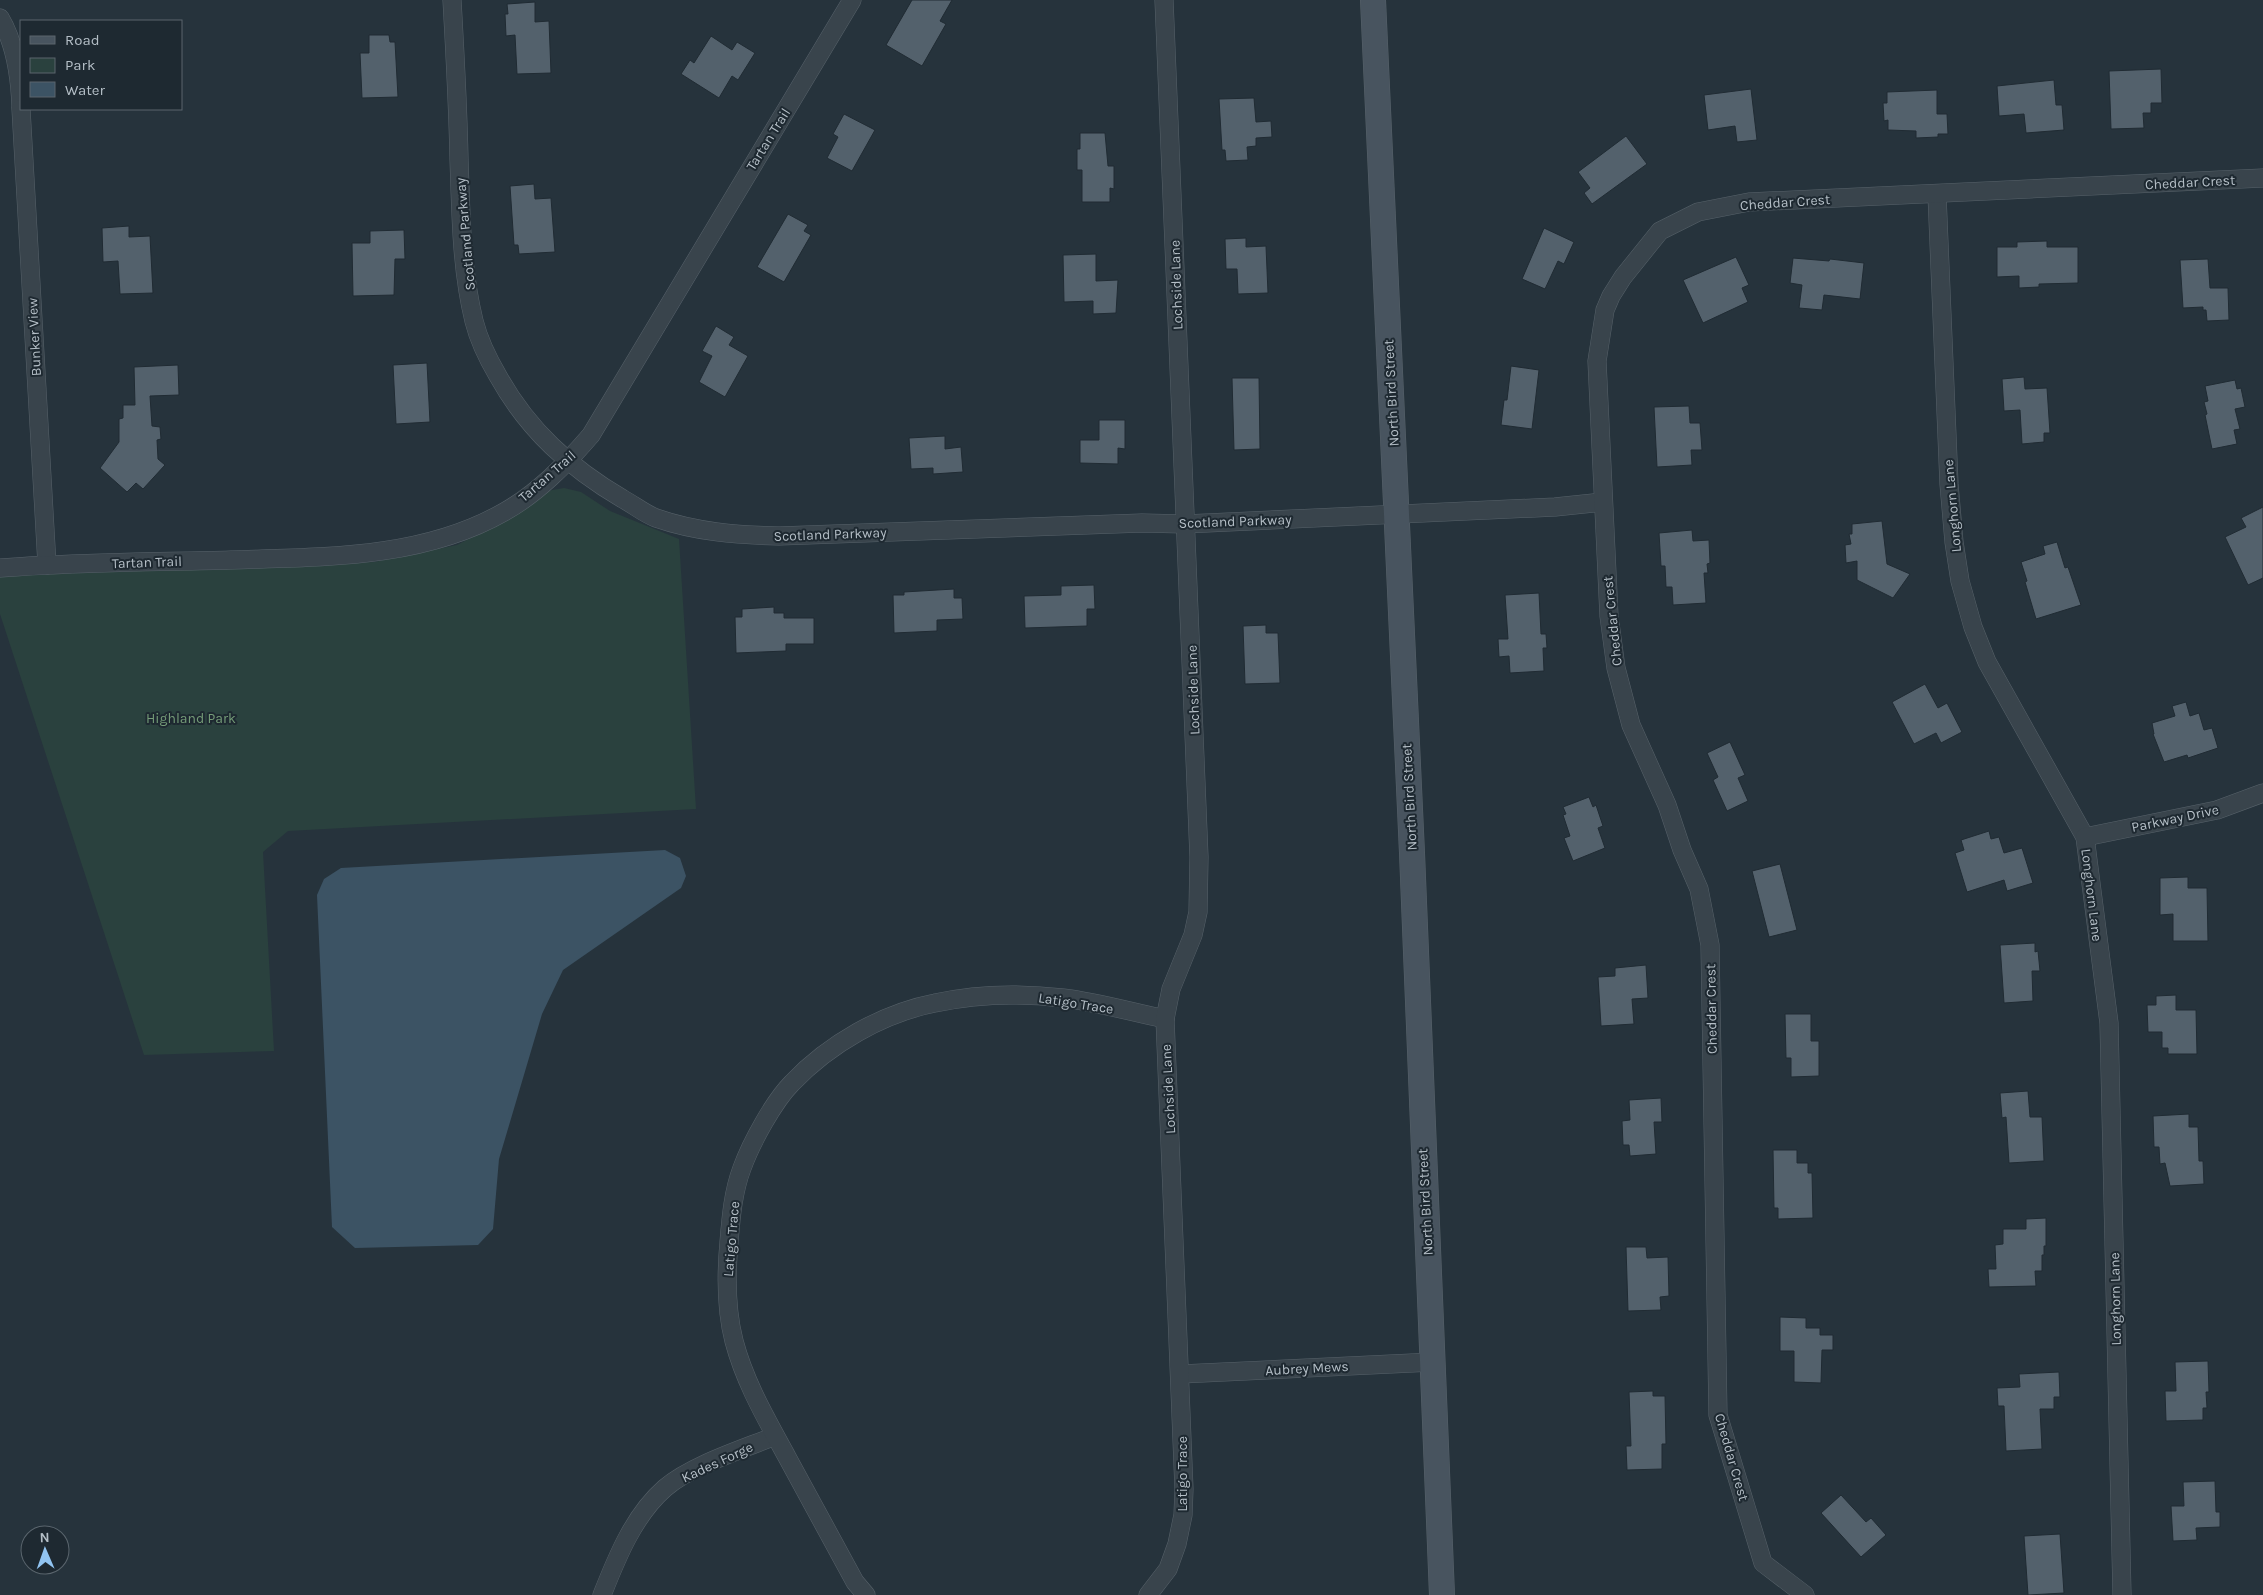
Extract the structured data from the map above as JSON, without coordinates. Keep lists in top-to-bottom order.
{
  "streets": {
    "street": [
      "Tartan Trail",
      "Cheddar Crest",
      "Scotland Parkway",
      "Lochside Lane",
      "Bunker View",
      "North Bird Street",
      "Longhorn Lane",
      "Parkway Drive",
      "Latigo Trace",
      "Aubrey Mews",
      "Kades Forge"
    ]
  },
  "crossings": [
    ["Tartan Trail", "Scotland Parkway"],
    ["Tartan Trail", "Bunker View"],
    ["Cheddar Crest", "Scotland Parkway"],
    ["Cheddar Crest", "Longhorn Lane"],
    ["Scotland Parkway", "Lochside Lane"],
    ["Scotland Parkway", "North Bird Street"],
    ["Lochside Lane", "Latigo Trace"],
    ["Lochside Lane", "Aubrey Mews"],
    ["North Bird Street", "Aubrey Mews"],
    ["Longhorn Lane", "Parkway Drive"],
    ["Latigo Trace", "Aubrey Mews"],
    ["Latigo Trace", "Kades Forge"]
  ],
  "parks": ["Highland Park"],
  "legend": ["Road", "Park", "Water"],
  "north": "top"
}
